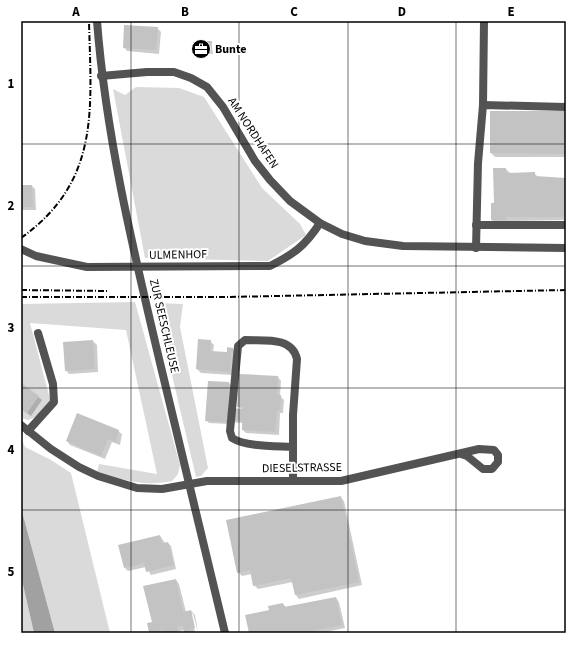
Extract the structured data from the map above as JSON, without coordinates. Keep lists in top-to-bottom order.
{
  "streets": {
    "street": [
      "AM NORDHAFEN",
      "ULMENHOF",
      "ZUR SEESCHLEUSE",
      "DIESELSTRASSE"
    ]
  },
  "crossings": [
    ["AM NORDHAFEN", "ULMENHOF"],
    ["AM NORDHAFEN", "ZUR SEESCHLEUSE"],
    ["ZUR SEESCHLEUSE", "DIESELSTRASSE"]
  ],
  "places": {
    "office": ["Bunte"]
  },
  "grid": {
    "columns": [
      "A",
      "B",
      "C",
      "D",
      "E"
    ],
    "rows": [
      "1",
      "2",
      "3",
      "4",
      "5"
    ]
  }
}
